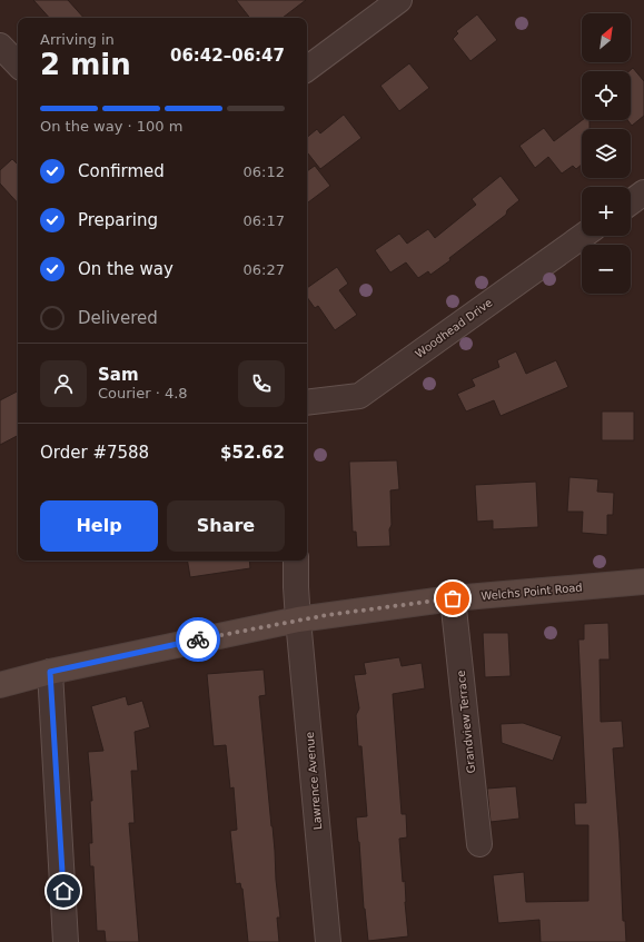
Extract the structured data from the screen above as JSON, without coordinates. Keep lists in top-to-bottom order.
{
  "streets": {
    "main road": ["Welchs Point Road"],
    "street": ["Woodhead Drive", "Grandview Terrace", "Lawrence Avenue"]
  },
  "crossings": [
    ["Welchs Point Road", "Grandview Terrace"],
    ["Welchs Point Road", "Lawrence Avenue"]
  ],
  "north": "top right",
  "page": {
    "map_buttons": ["+", "−"],
    "heading": ["2 min", "Arriving in", "06:42–06:47"],
    "panel": [
      "Sam",
      "Courier · 4.8",
      "Order #7588",
      "$52.62"
    ],
    "bar": "On the way · 100 m",
    "list": [
      ["Confirmed", "06:12"],
      ["Preparing", "06:17"],
      ["On the way", "06:27"],
      "Delivered"
    ],
    "buttons": ["Help", "Share"]
  }
}
